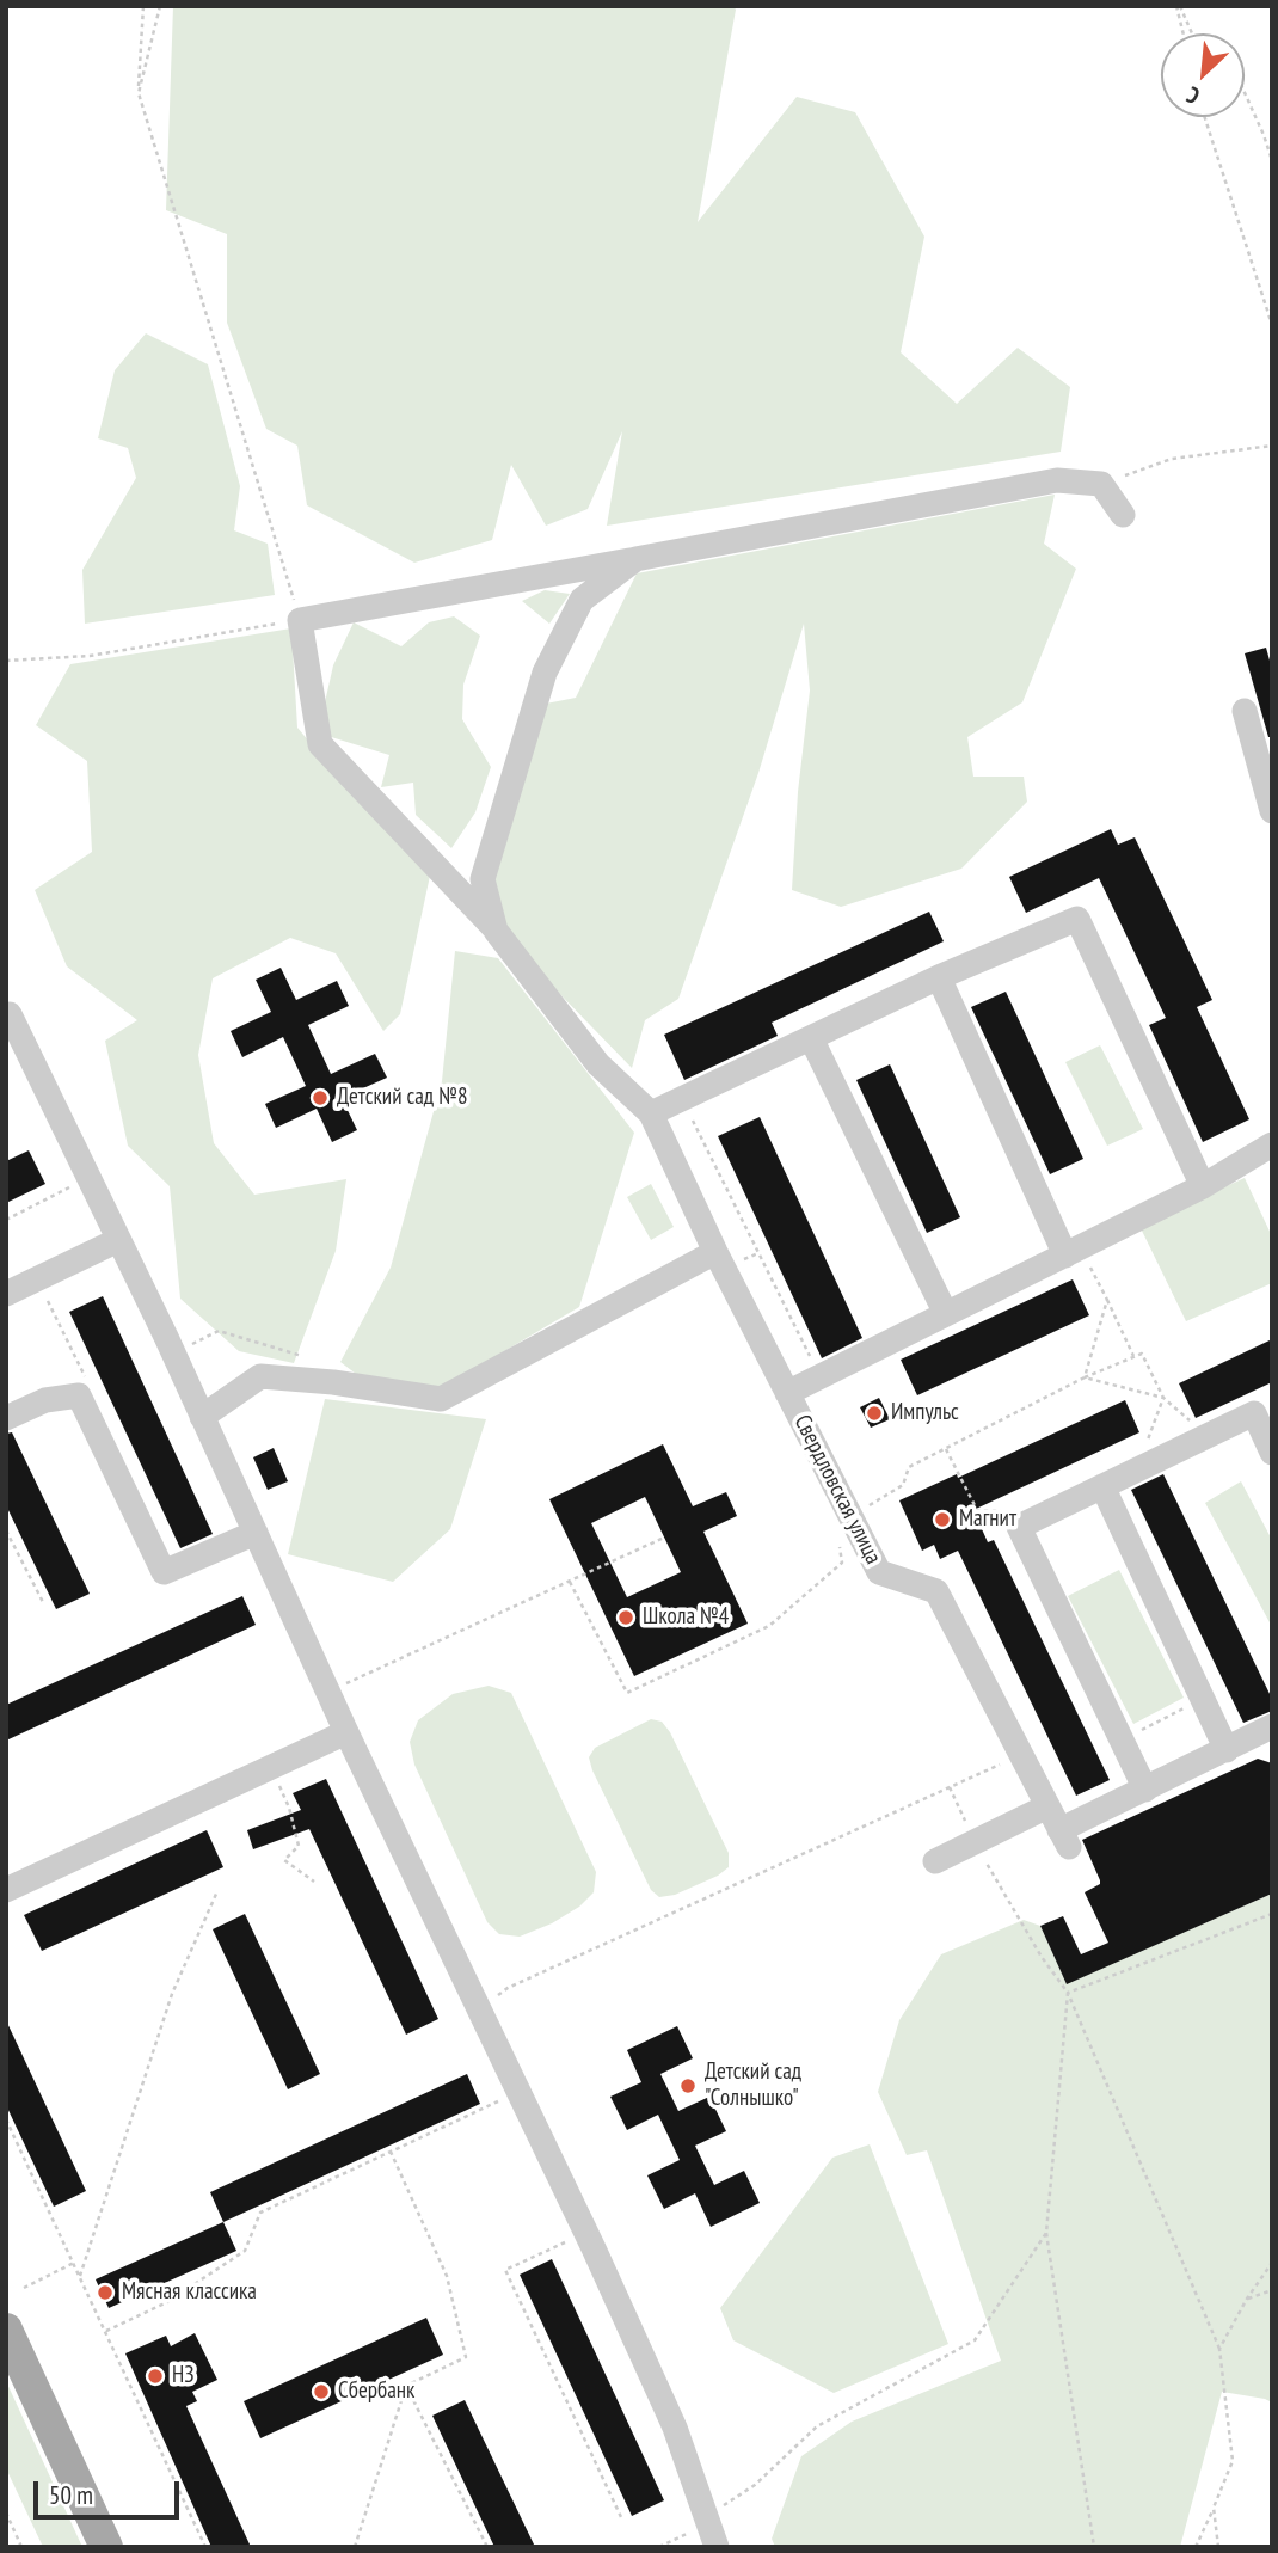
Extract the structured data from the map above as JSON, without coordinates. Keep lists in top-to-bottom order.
{
  "streets": {
    "street": ["Свердловская улица"]
  },
  "places": [
    "Детский сад №8",
    "Импульс",
    "Магнит",
    "Школа №4",
    "Детский сад \"Солнышко\"",
    "Мясная классика",
    "НЗ",
    "Сбербанк"
  ],
  "scale_bar": "50 m",
  "north": "bottom left"
}
